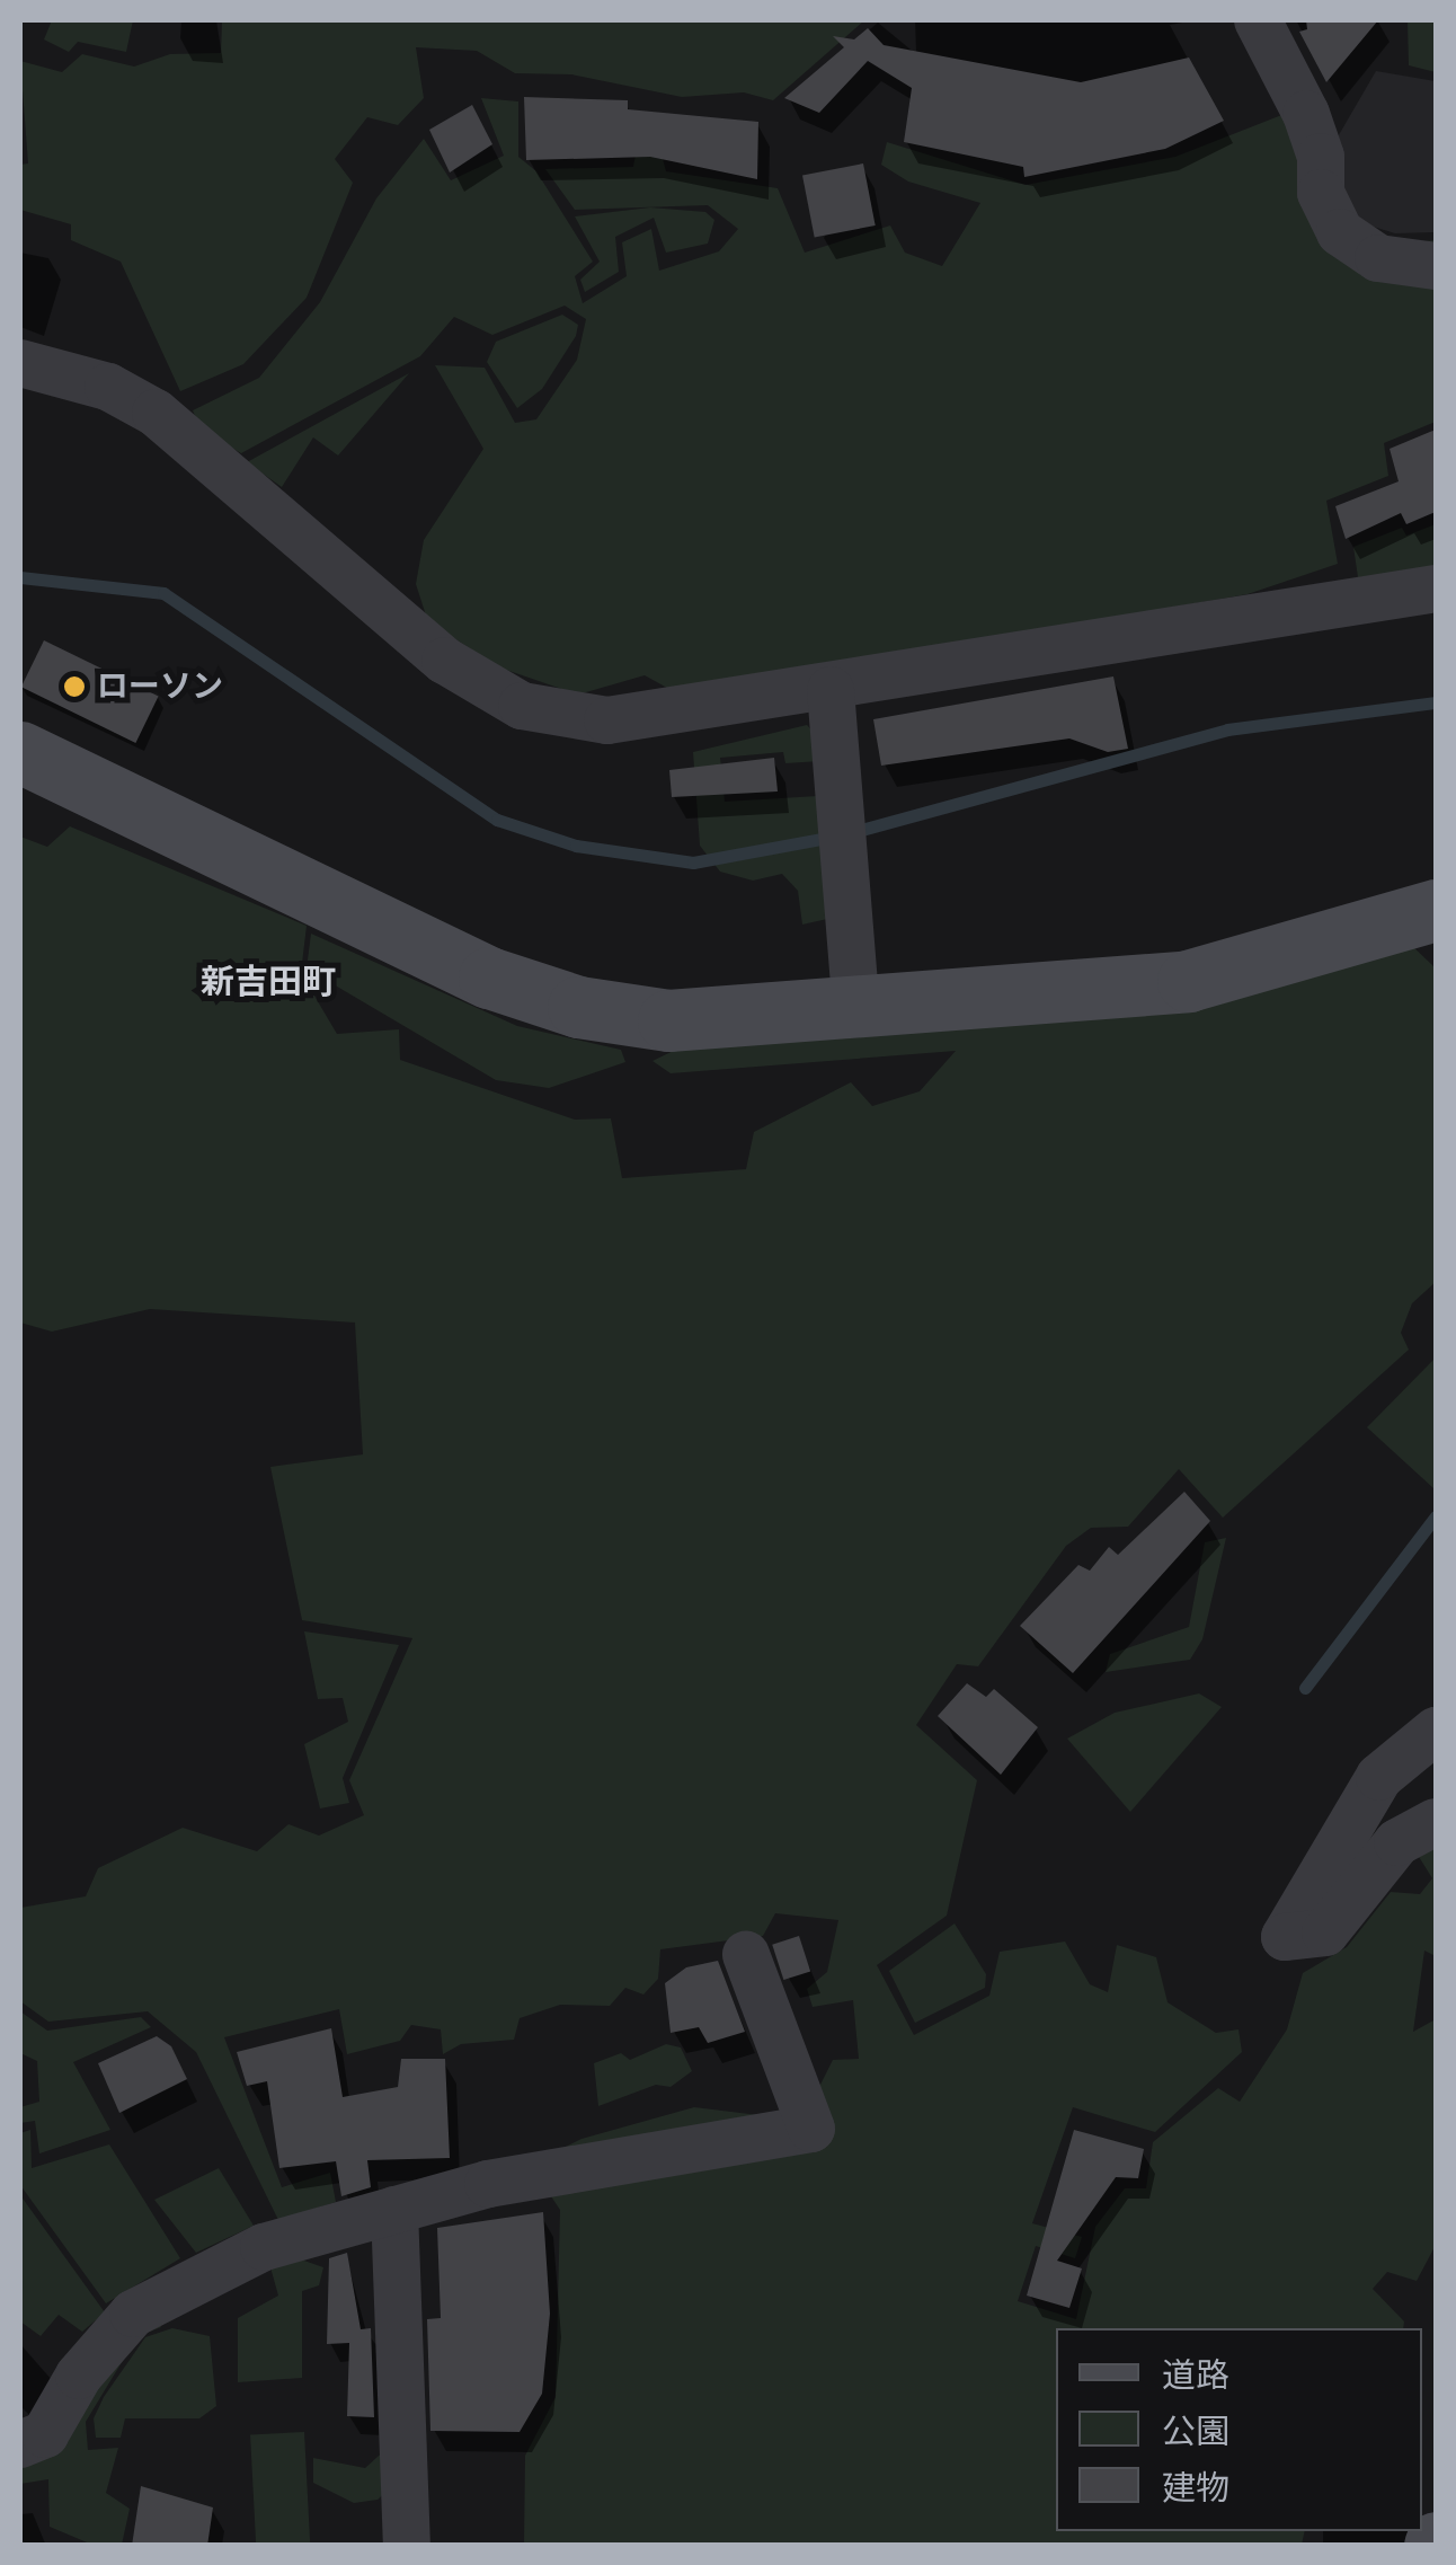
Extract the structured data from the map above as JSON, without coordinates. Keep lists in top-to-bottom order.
{
  "districts": ["新吉田町"],
  "places": ["ローソン"],
  "legend": ["道路", "公園", "建物"]
}
